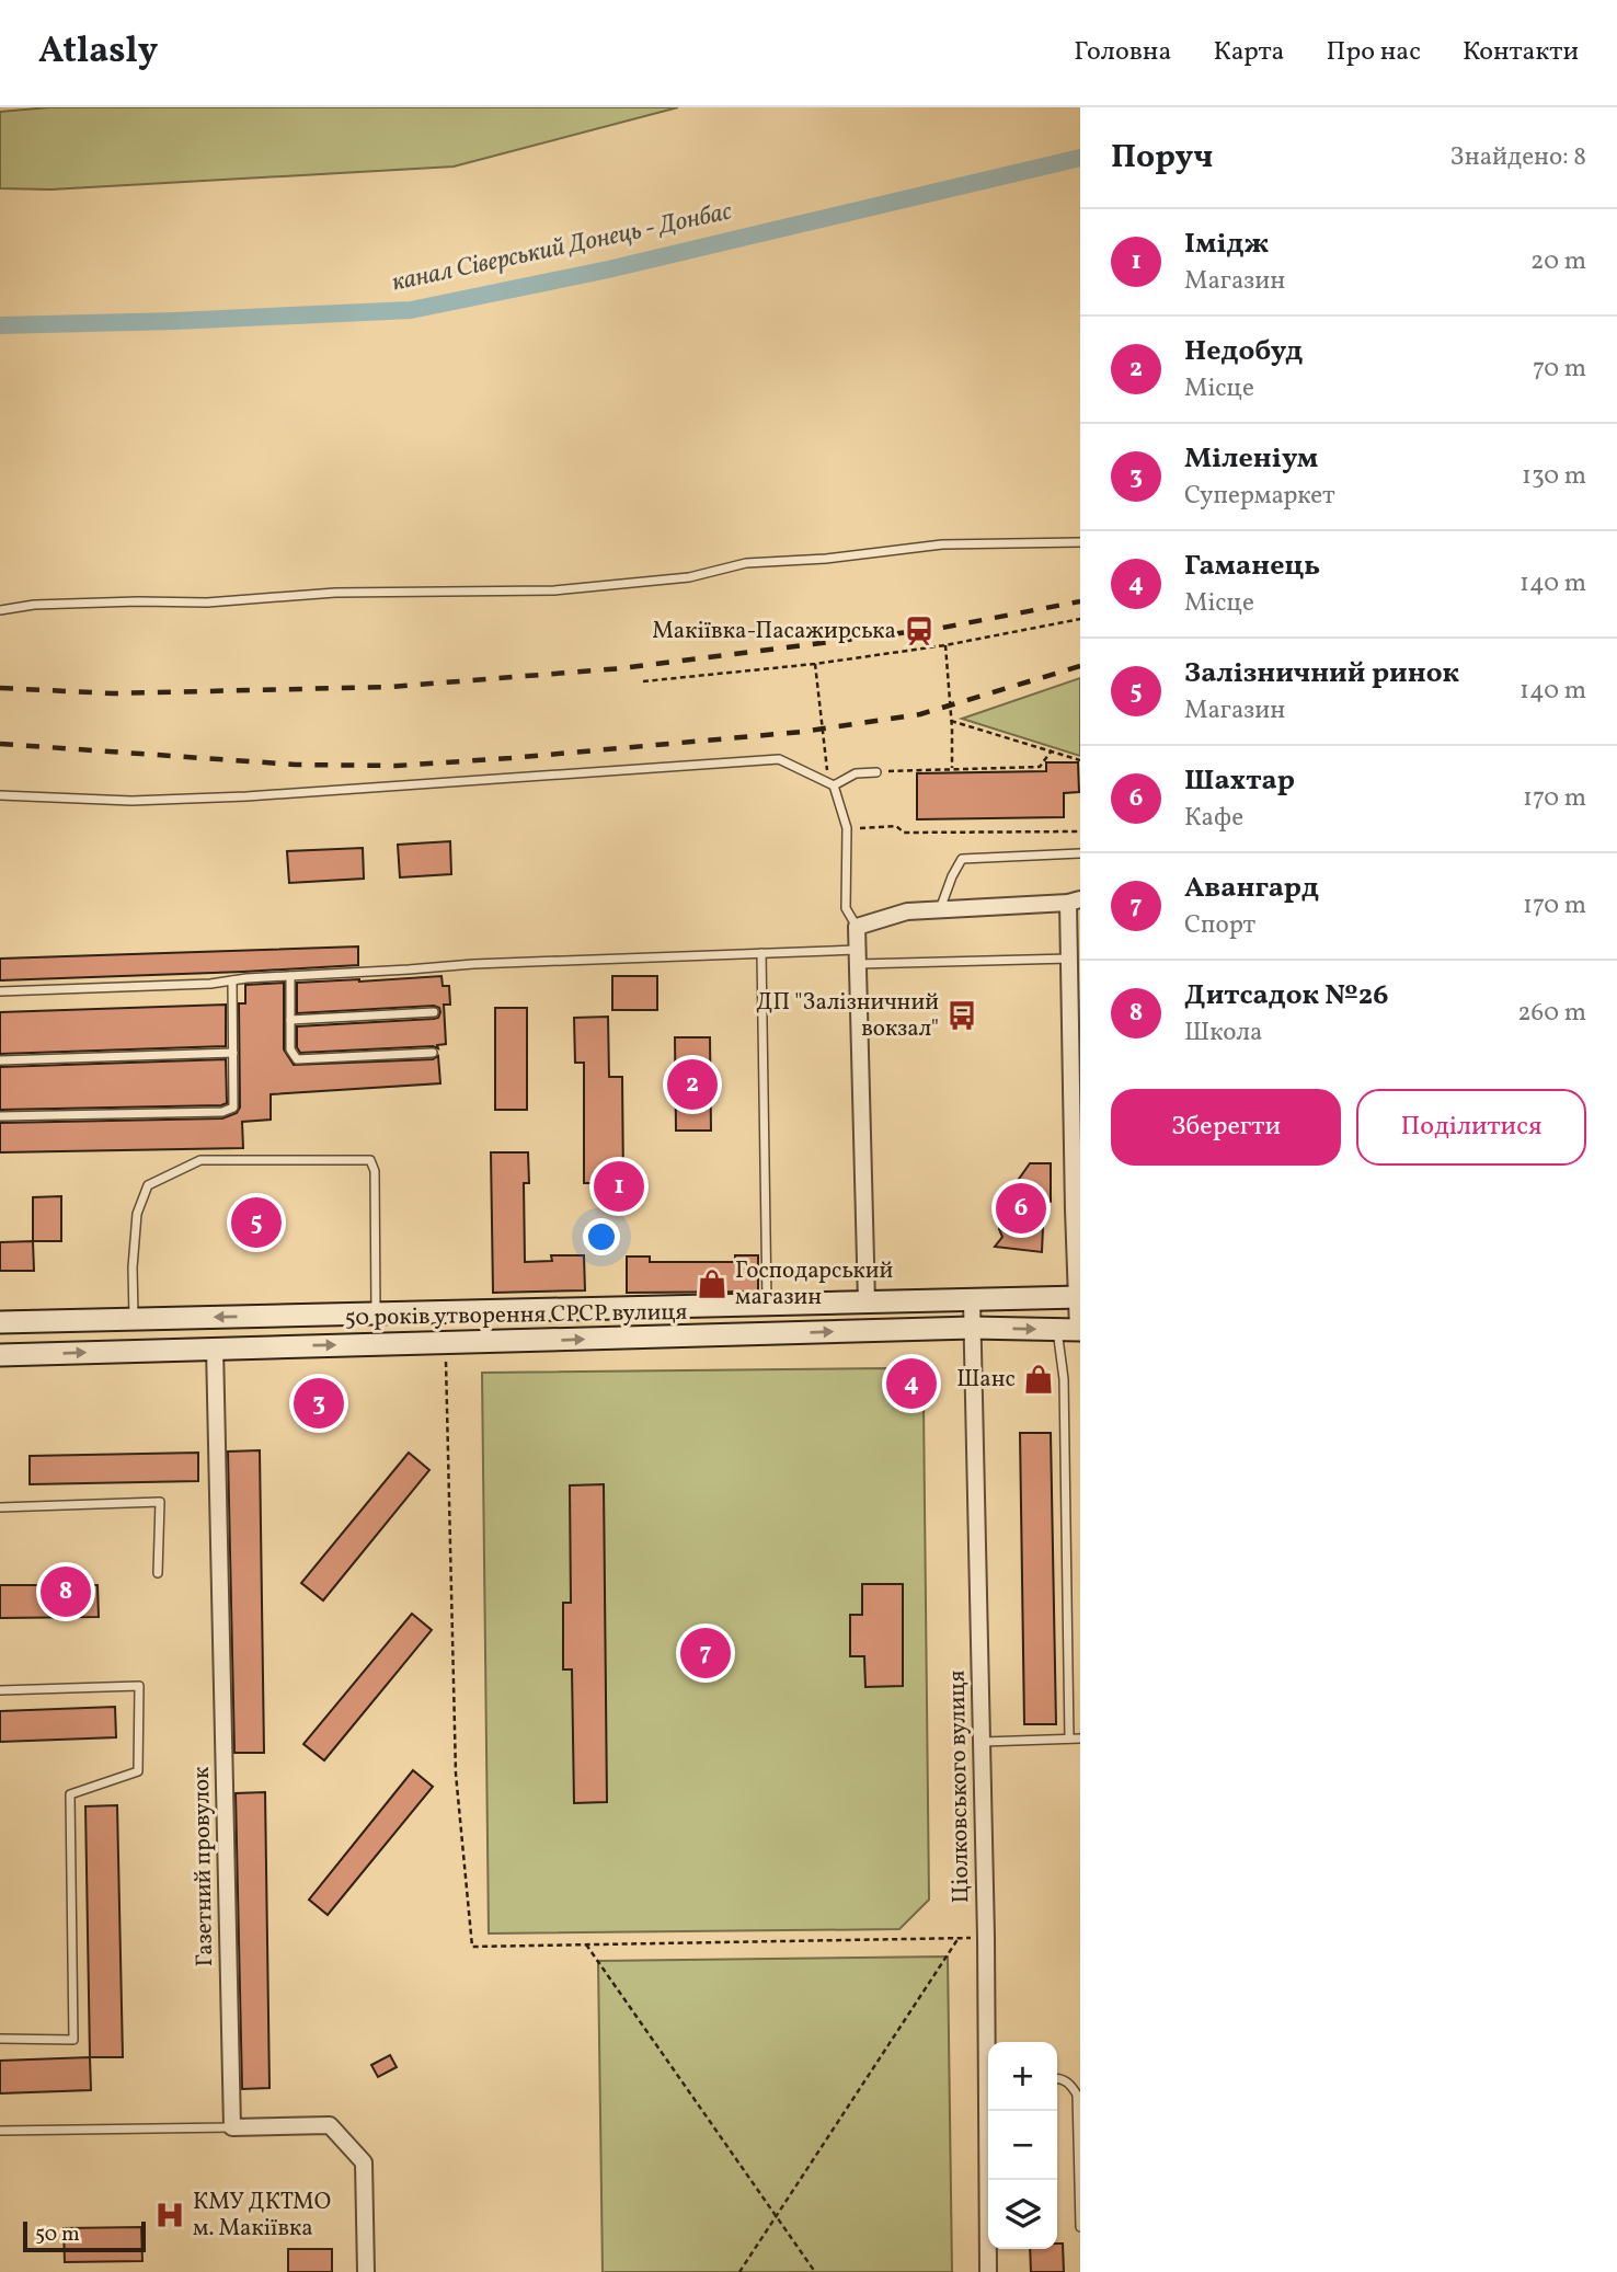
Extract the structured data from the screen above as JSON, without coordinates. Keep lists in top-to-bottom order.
{
  "streets": {
    "main road": ["50 років утворення СРСР вулиця"],
    "street": ["Ціолковського вулиця", "Газетний провулок"]
  },
  "crossings": [
    ["50 років утворення СРСР вулиця", "Ціолковського вулиця"],
    ["50 років утворення СРСР вулиця", "Газетний провулок"]
  ],
  "water": ["канал Сіверський Донець - Донбас"],
  "places": {
    "station": ["Макіївка-Пасажирська"],
    "bus stop": ["ДП \"Залізничний вокзал\""],
    "shop": ["Господарський магазин", "Шанс"],
    "hospital": ["КМУ ДКТМО м. Макіївка"]
  },
  "scale_bar": "50 m",
  "page": {
    "header": "Atlasly",
    "nav": [
      "Головна",
      "Карта",
      "Про нас",
      "Контакти"
    ],
    "heading": ["Поруч", "Знайдено: 8"],
    "list": [
      {
        "mark": "1",
        "name": "Імідж",
        "note": "Магазин",
        "value": "20 m"
      },
      {
        "mark": "2",
        "name": "Недобуд",
        "note": "Місце",
        "value": "70 m"
      },
      {
        "mark": "3",
        "name": "Міленіум",
        "note": "Супермаркет",
        "value": "130 m"
      },
      {
        "mark": "4",
        "name": "Гаманець",
        "note": "Місце",
        "value": "140 m"
      },
      {
        "mark": "5",
        "name": "Залізничний ринок",
        "note": "Магазин",
        "value": "140 m"
      },
      {
        "mark": "6",
        "name": "Шахтар",
        "note": "Кафе",
        "value": "170 m"
      },
      {
        "mark": "7",
        "name": "Авангард",
        "note": "Спорт",
        "value": "170 m"
      },
      {
        "mark": "8",
        "name": "Дитсадок №26",
        "note": "Школа",
        "value": "260 m"
      }
    ],
    "pins": [
      "2",
      "1",
      "6",
      "5",
      "4",
      "3",
      "8",
      "7"
    ],
    "buttons": ["Зберегти", "Поділитися"],
    "map_buttons": ["+", "−"],
    "scale": "50 m"
  }
}
